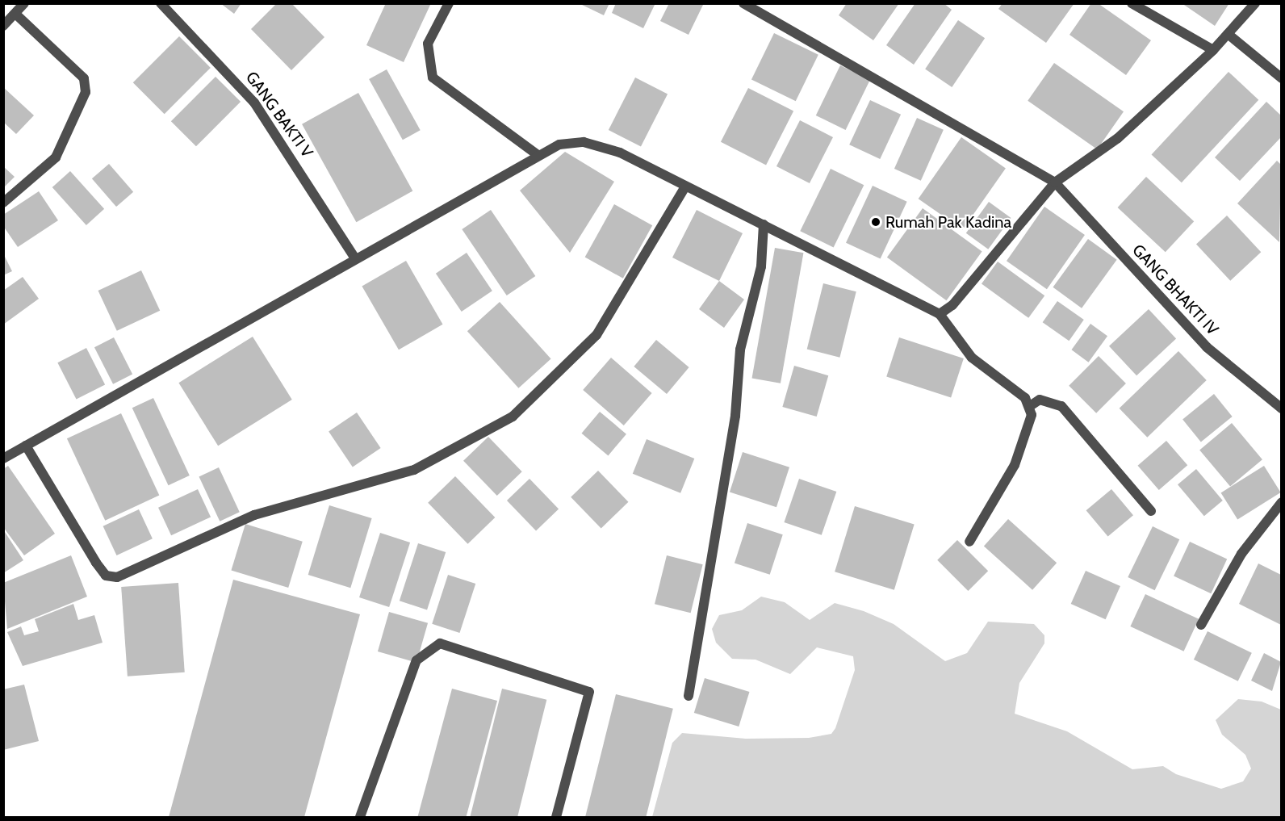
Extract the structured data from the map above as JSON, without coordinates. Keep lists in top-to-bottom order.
{
  "streets": {
    "street": ["GANG BAKTI V", "GANG BHAKTI IV"]
  },
  "places": ["Rumah Pak Kadina"]
}
